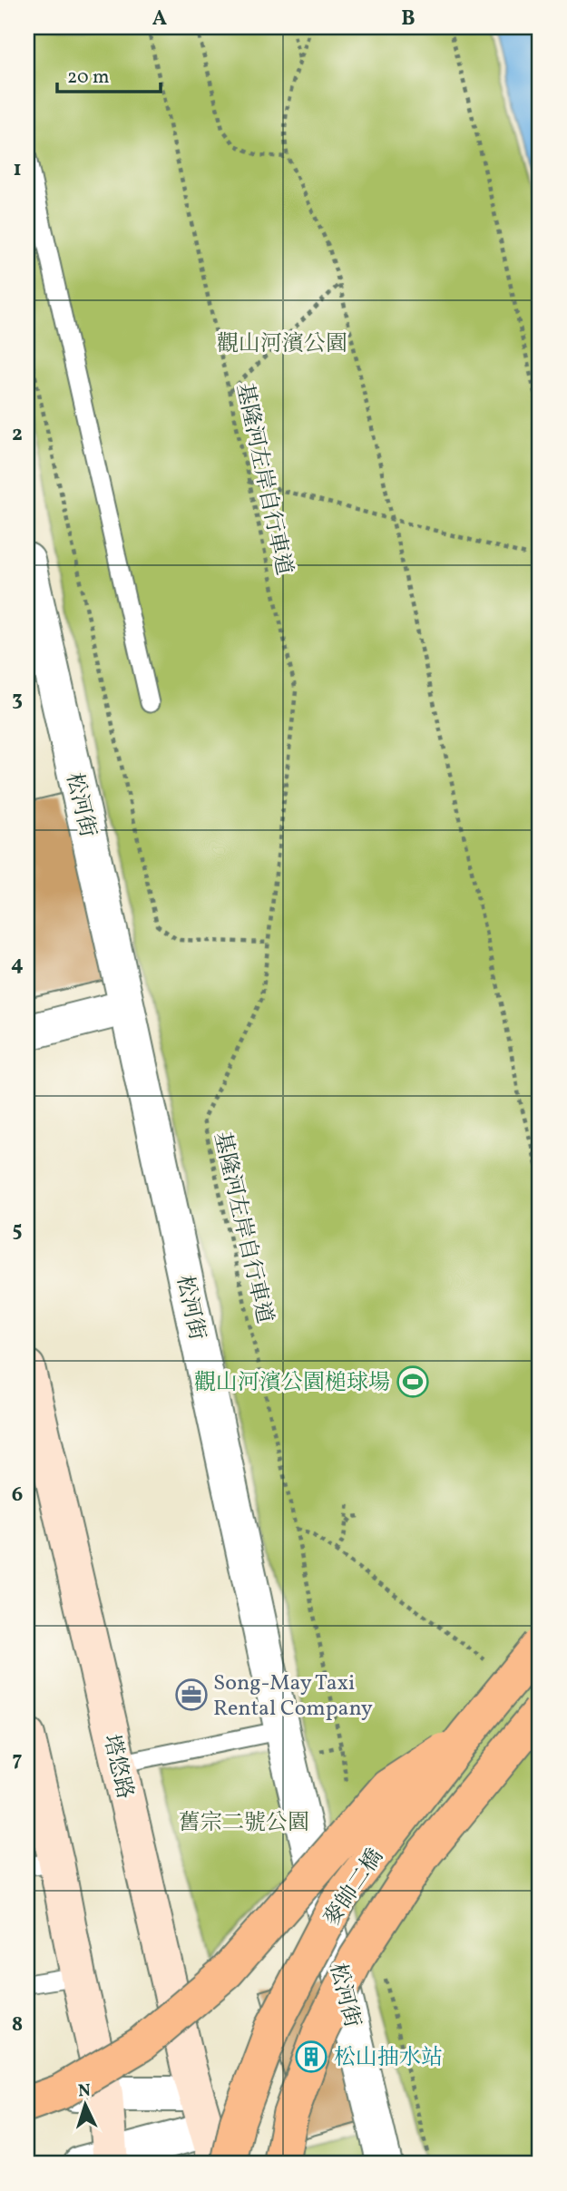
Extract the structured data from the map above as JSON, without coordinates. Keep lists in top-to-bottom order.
{
  "streets": {
    "highway": ["麥帥二橋"],
    "main road": ["塔悠路"],
    "street": ["松河街"],
    "path": ["基隆河左岸自行車道"]
  },
  "parks": ["觀山河濱公園", "舊宗二號公園"],
  "places": {
    "sports": ["觀山河濱公園槌球場"],
    "office": ["Song-May Taxi Rental Company"],
    "building": ["松山抽水站"]
  },
  "scale_bar": "20 m",
  "north": "top",
  "grid": {
    "columns": ["A", "B"],
    "rows": [
      "1",
      "2",
      "3",
      "4",
      "5",
      "6",
      "7",
      "8"
    ]
  }
}
